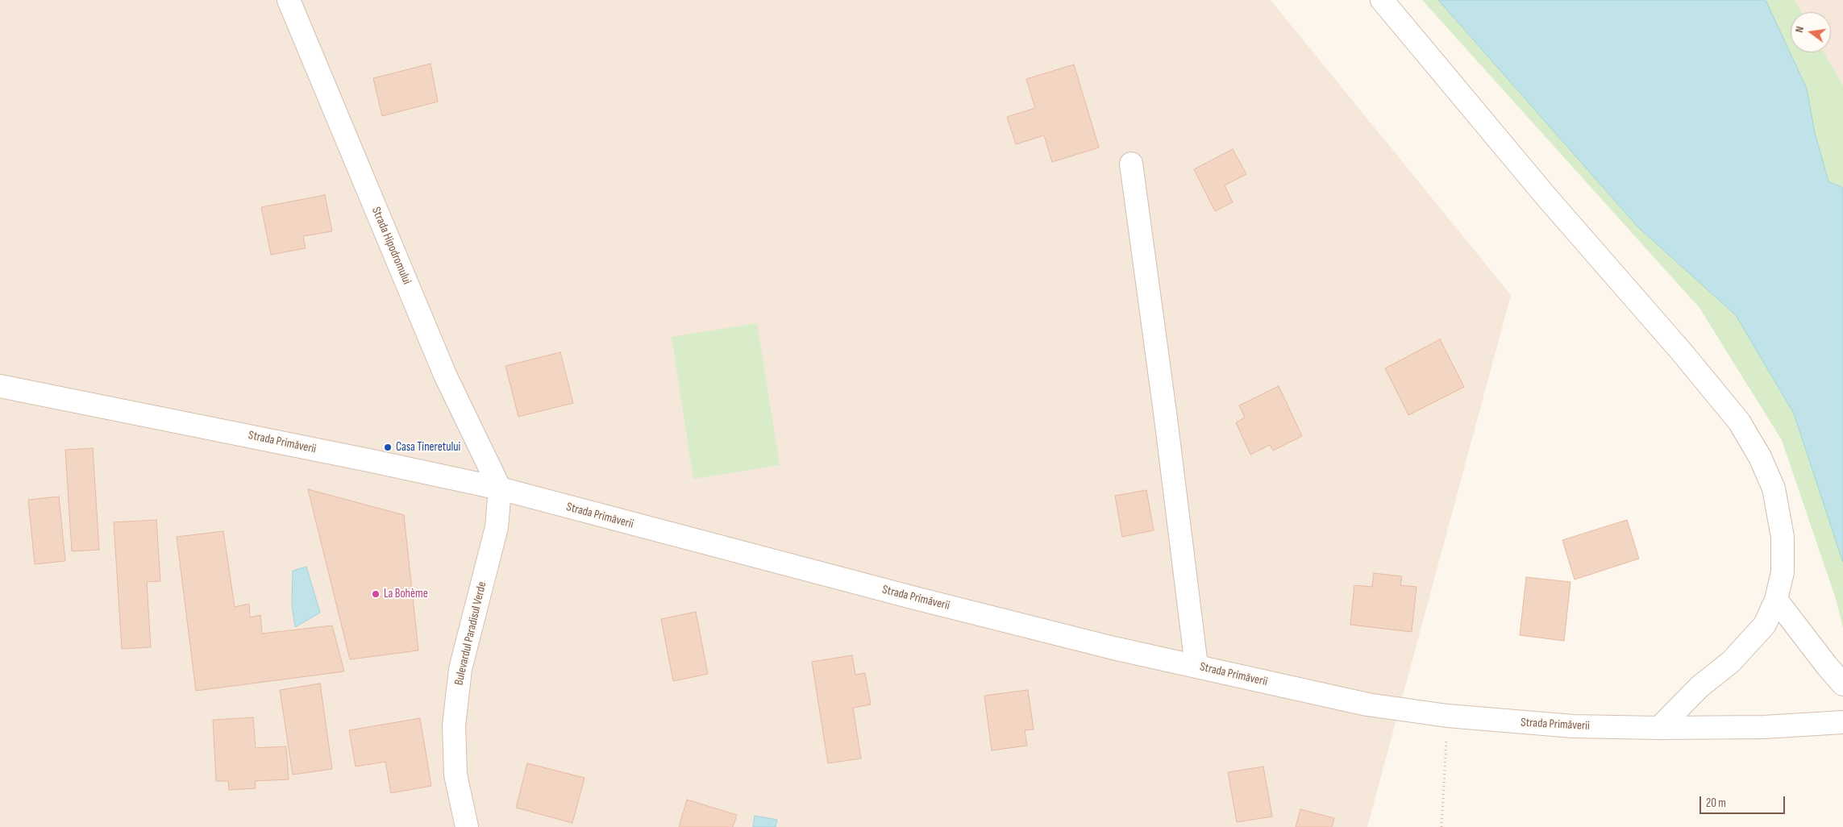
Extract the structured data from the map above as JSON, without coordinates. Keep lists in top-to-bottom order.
{
  "streets": {
    "street": ["Strada Hipodromului", "Strada Primăverii", "Bulevardul Paradisul Verde"]
  },
  "crossings": [
    ["Strada Hipodromului", "Strada Primăverii"],
    ["Strada Hipodromului", "Bulevardul Paradisul Verde"],
    ["Strada Primăverii", "Bulevardul Paradisul Verde"]
  ],
  "places": ["Casa Tineretului", "La Bohème"],
  "scale_bar": "20 m",
  "north": "left"
}
